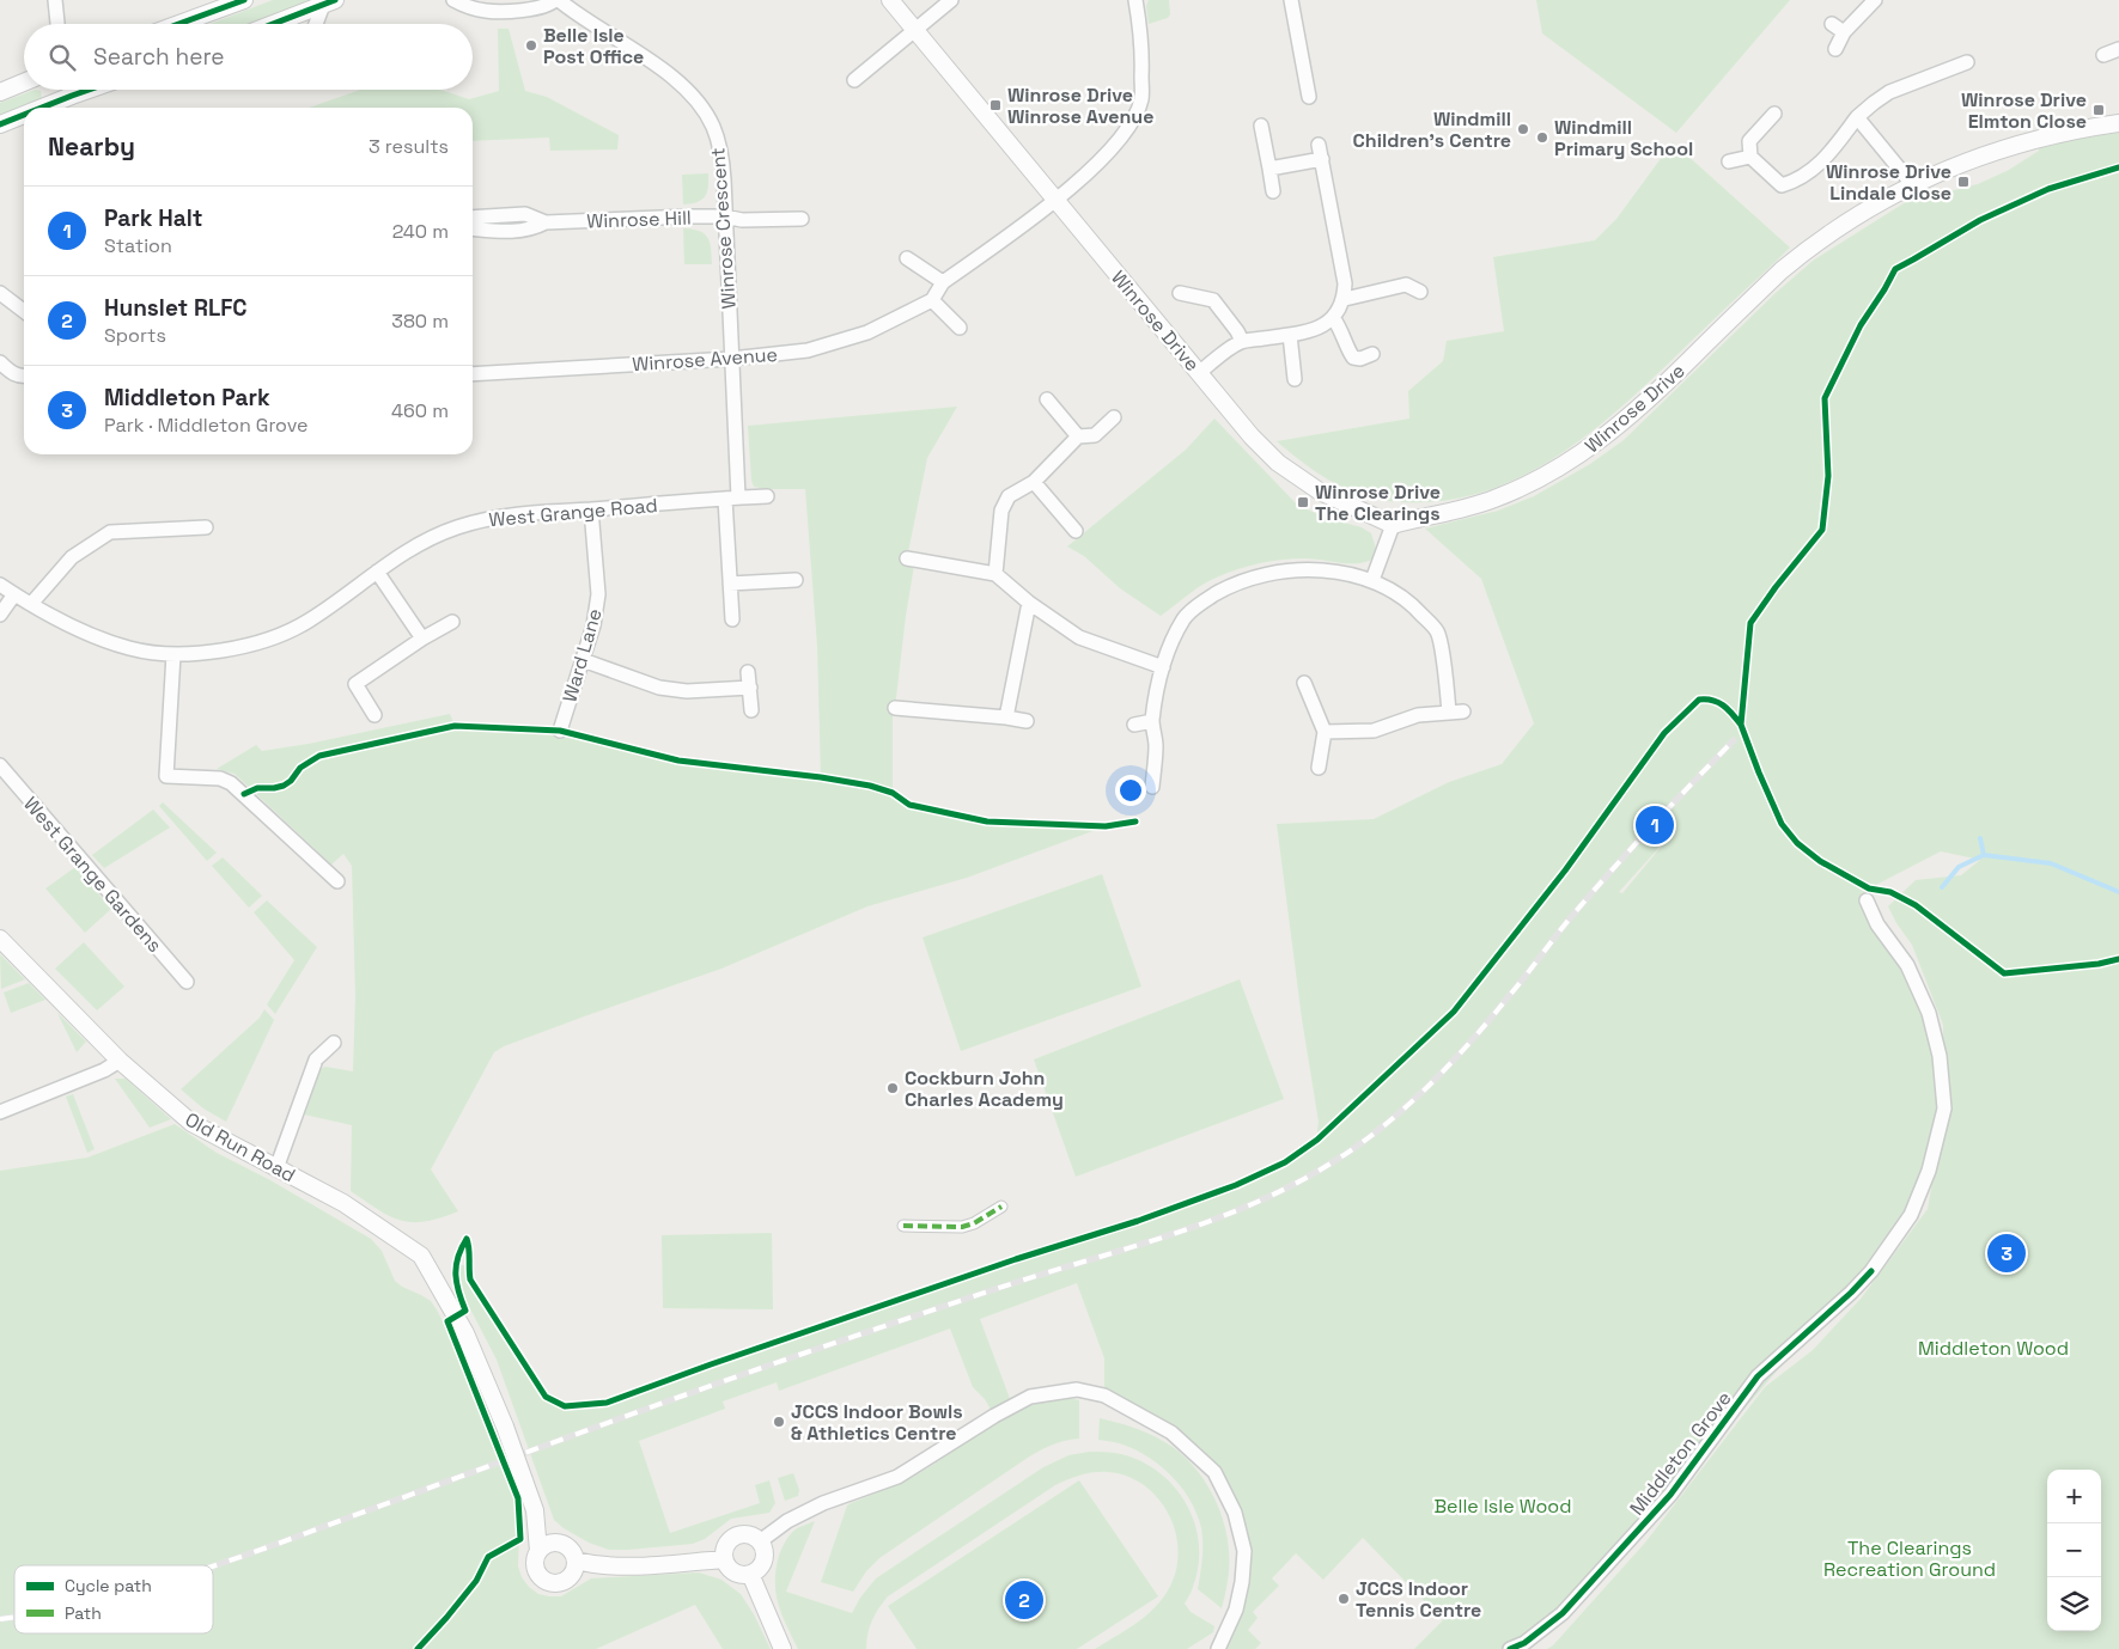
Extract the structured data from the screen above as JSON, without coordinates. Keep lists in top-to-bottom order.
{
  "streets": {
    "street": [
      "Winrose Hill",
      "Winrose Crescent",
      "Winrose Drive",
      "Winrose Avenue",
      "West Grange Road",
      "Ward Lane",
      "West Grange Gardens",
      "Old Run Road",
      "Middleton Grove"
    ]
  },
  "crossings": [
    ["Winrose Hill", "Winrose Crescent"],
    ["Winrose Crescent", "Winrose Avenue"],
    ["Winrose Crescent", "West Grange Road"],
    ["West Grange Road", "Ward Lane"]
  ],
  "parks": ["Middleton Wood", "Belle Isle Wood", "The Clearings Recreation Ground"],
  "places": {
    "other": [
      "Belle Isle Post Office",
      "Windmill Children's Centre",
      "Windmill Primary School",
      "Cockburn John Charles Academy",
      "JCCS Indoor Bowls & Athletics Centre",
      "JCCS Indoor Tennis Centre"
    ],
    "transit": [
      "Winrose Drive Winrose Avenue",
      "Winrose Drive Elmton Close",
      "Winrose Drive Lindale Close",
      "Winrose Drive The Clearings"
    ]
  },
  "legend": ["Cycle path", "Path"],
  "page": {
    "search": "Search here",
    "heading": ["Nearby", "3 results"],
    "list": [
      {
        "mark": "1",
        "name": "Park Halt",
        "note": "Station",
        "value": "240 m"
      },
      {
        "mark": "2",
        "name": "Hunslet RLFC",
        "note": "Sports",
        "value": "380 m"
      },
      {
        "mark": "3",
        "name": "Middleton Park",
        "note": "Park · Middleton Grove",
        "value": "460 m"
      }
    ],
    "pins": ["1", "3", "2"],
    "map_buttons": ["+", "−"]
  }
}
